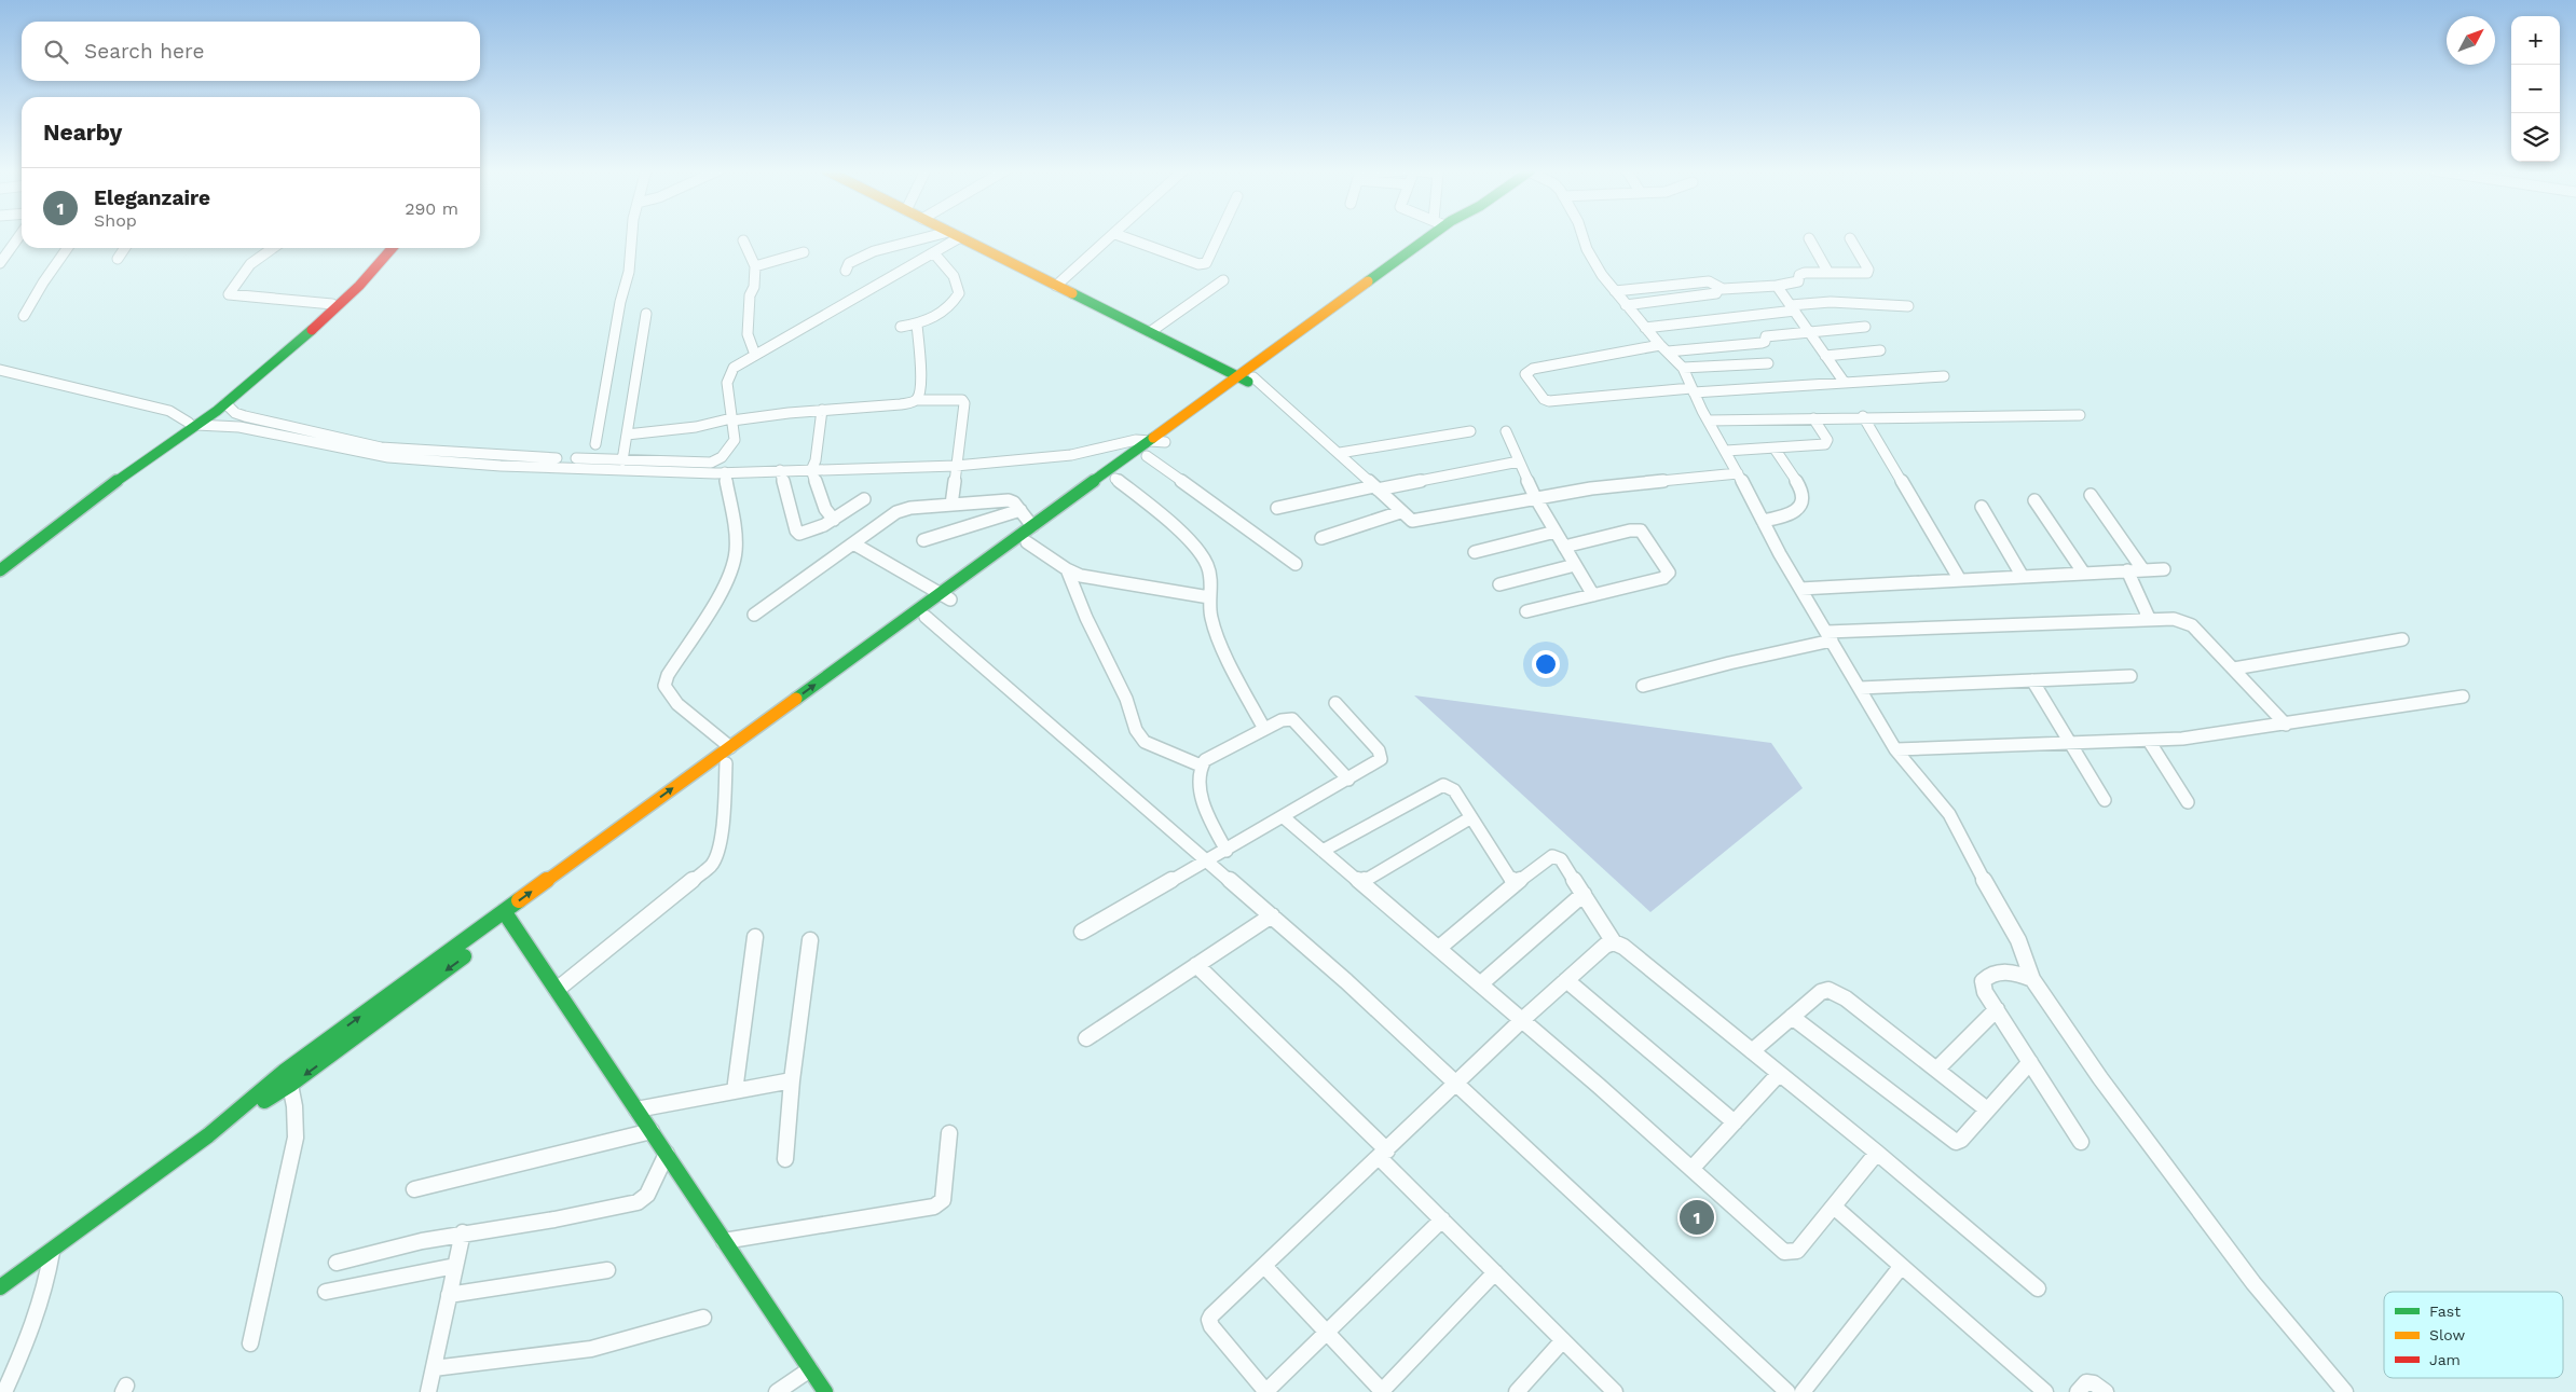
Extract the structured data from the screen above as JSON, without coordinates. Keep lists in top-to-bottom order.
{
  "legend": ["Fast", "Slow", "Jam"],
  "north": "top right",
  "page": {
    "map_buttons": ["+", "−"],
    "search": "Search here",
    "heading": "Nearby",
    "list": [
      {
        "mark": "1",
        "name": "Eleganzaire",
        "note": "Shop",
        "value": "290 m"
      }
    ],
    "pins": "1"
  }
}
